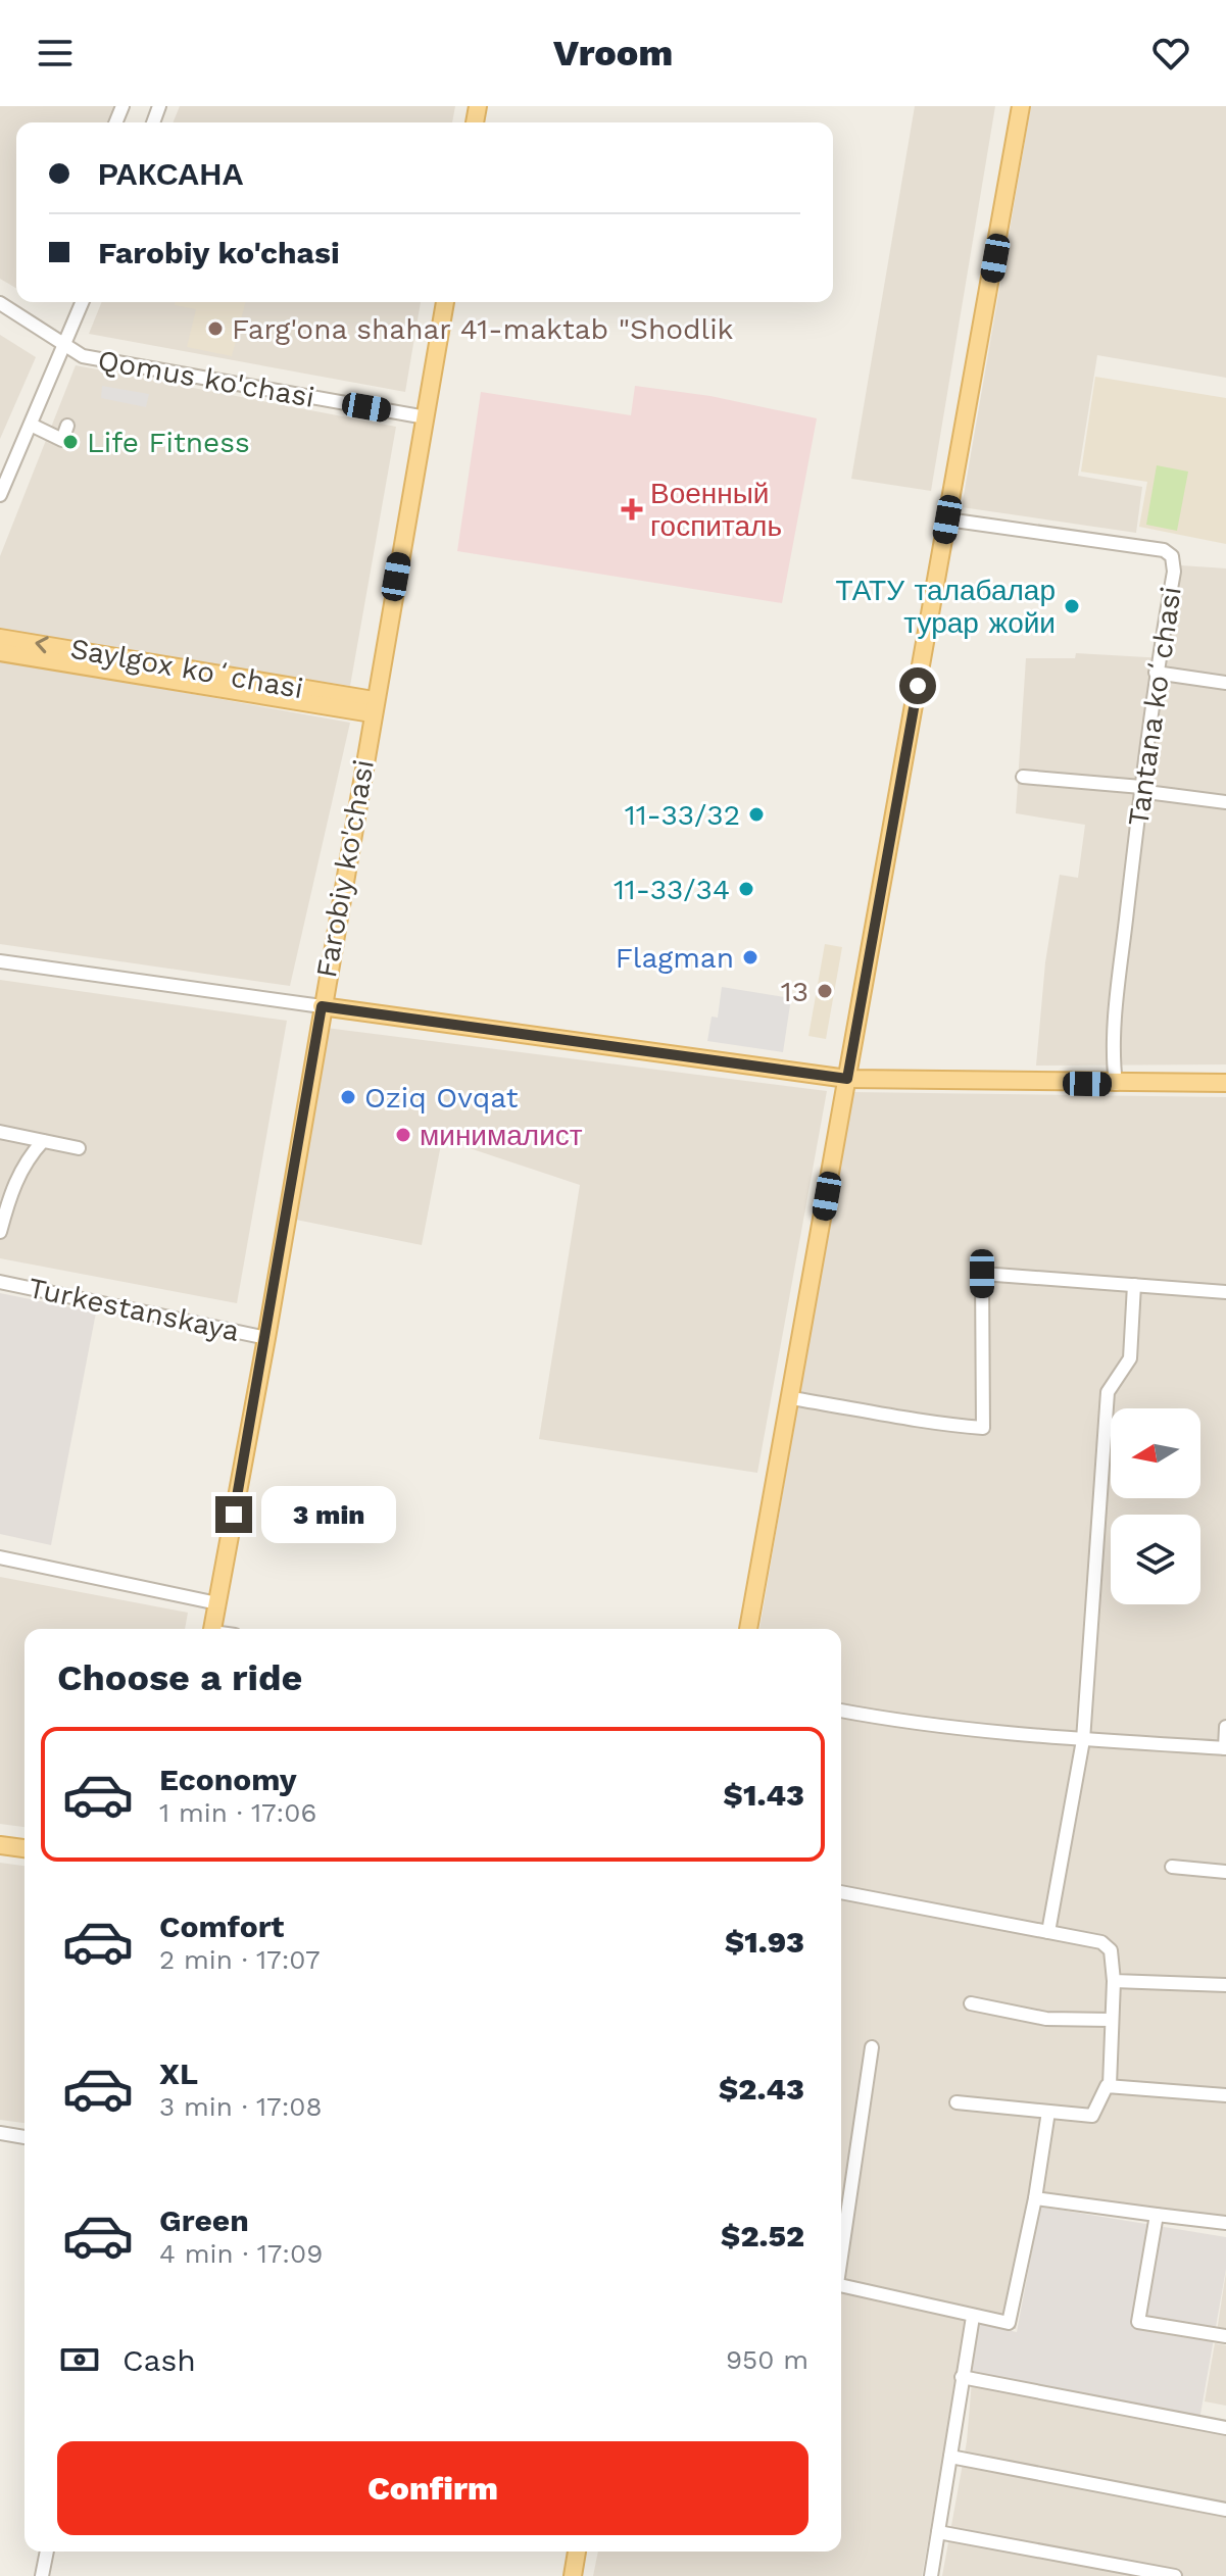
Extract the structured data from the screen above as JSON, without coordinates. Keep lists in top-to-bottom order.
{
  "streets": {
    "main road": ["Saylgox koʻchasi", "Farobiy ko'chasi"],
    "street": ["Qomus ko'chasi", "Tantana koʻchasi", "Turkestanskaya"]
  },
  "crossings": [
    ["Qomus ko'chasi", "Farobiy ko'chasi"],
    ["Saylgox koʻchasi", "Farobiy ko'chasi"],
    ["Farobiy ko'chasi", "Turkestanskaya"]
  ],
  "places": {
    "other": [
      "Farg'ona shahar 41-maktab \"Shodlik",
      "Life Fitness",
      "ТАТУ талабалар турар жойи",
      "11-33/32",
      "11-33/34",
      "Flagman",
      "13",
      "Oziq Ovqat",
      "минималист"
    ],
    "health": ["Военный госпиталь"]
  },
  "north": "left",
  "page": {
    "header": "Vroom",
    "banner": ["РАКСАНА", "Farobiy ko'chasi"],
    "bubble": "3 min",
    "heading": "Choose a ride",
    "list": [
      {
        "name": "Economy",
        "note": "1 min · 17:06",
        "value": "$1.43"
      },
      {
        "name": "Comfort",
        "note": "2 min · 17:07",
        "value": "$1.93"
      },
      {
        "name": "XL",
        "note": "3 min · 17:08",
        "value": "$2.43"
      },
      {
        "name": "Green",
        "note": "4 min · 17:09",
        "value": "$2.52"
      }
    ],
    "pay": ["Cash", "950 m"],
    "buttons": "Confirm"
  }
}
